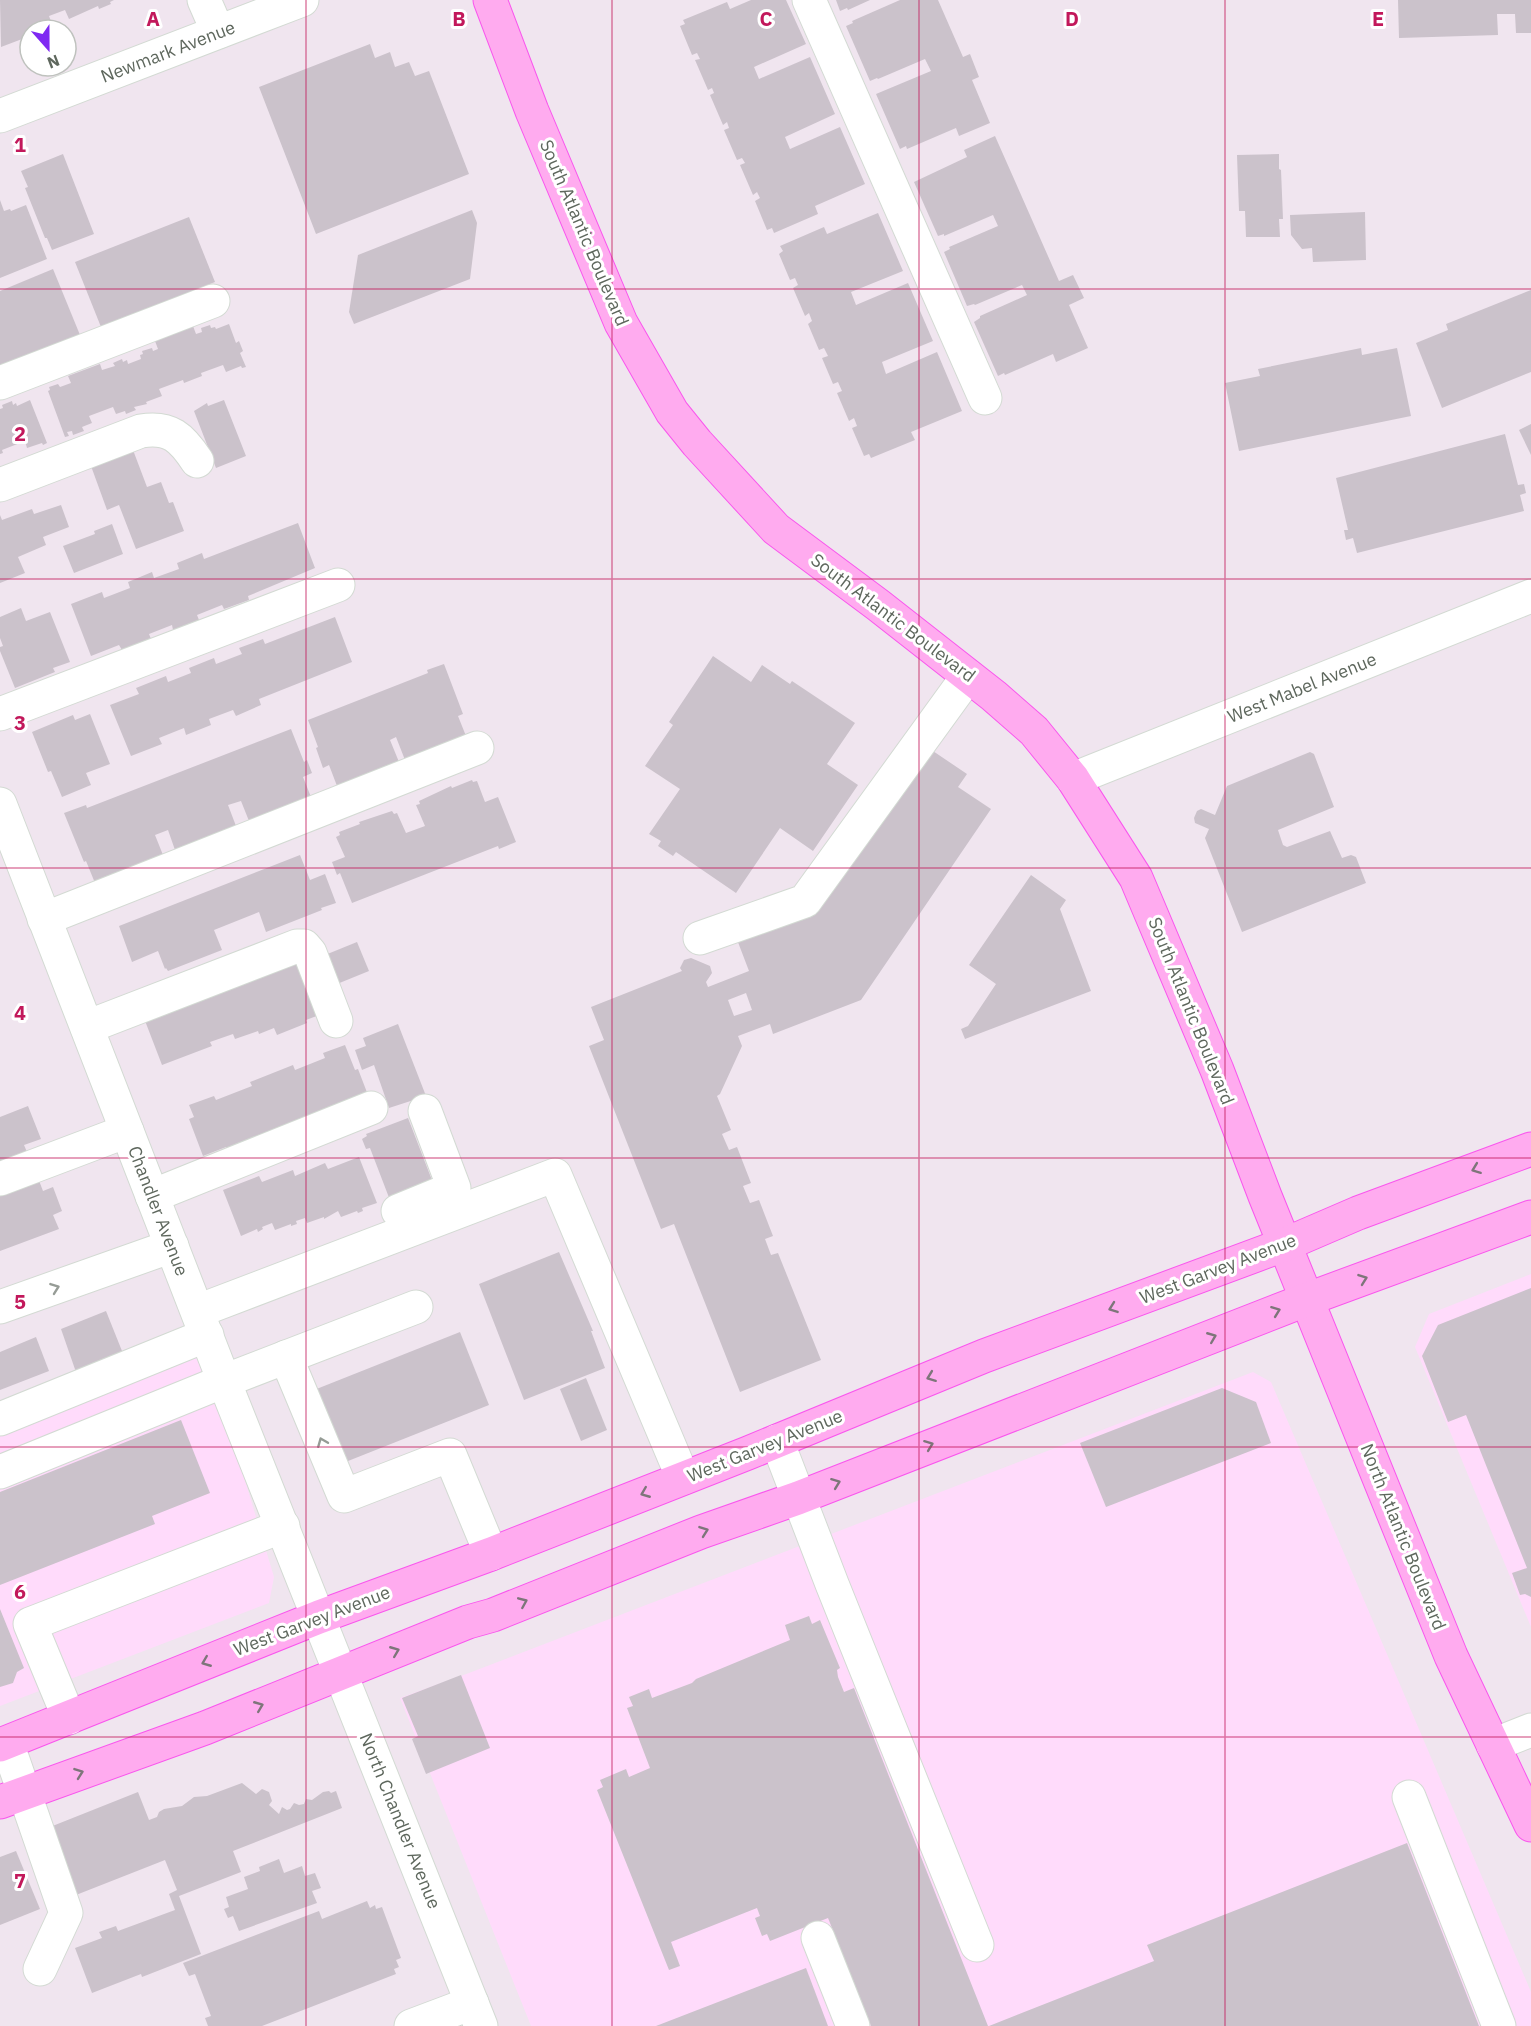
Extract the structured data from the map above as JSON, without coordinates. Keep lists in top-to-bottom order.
{
  "streets": {
    "main road": ["South Atlantic Boulevard", "West Garvey Avenue", "North Atlantic Boulevard"],
    "street": [
      "Newmark Avenue",
      "West Mabel Avenue",
      "Chandler Avenue",
      "North Chandler Avenue"
    ]
  },
  "crossings": [
    ["South Atlantic Boulevard", "West Mabel Avenue"],
    ["South Atlantic Boulevard", "West Garvey Avenue"],
    ["South Atlantic Boulevard", "North Atlantic Boulevard"],
    ["Chandler Avenue", "West Garvey Avenue"],
    ["Chandler Avenue", "North Chandler Avenue"],
    ["West Garvey Avenue", "North Atlantic Boulevard"],
    ["West Garvey Avenue", "North Chandler Avenue"]
  ],
  "north": "bottom",
  "grid": {
    "columns": [
      "A",
      "B",
      "C",
      "D",
      "E"
    ],
    "rows": [
      "1",
      "2",
      "3",
      "4",
      "5",
      "6",
      "7"
    ]
  }
}
